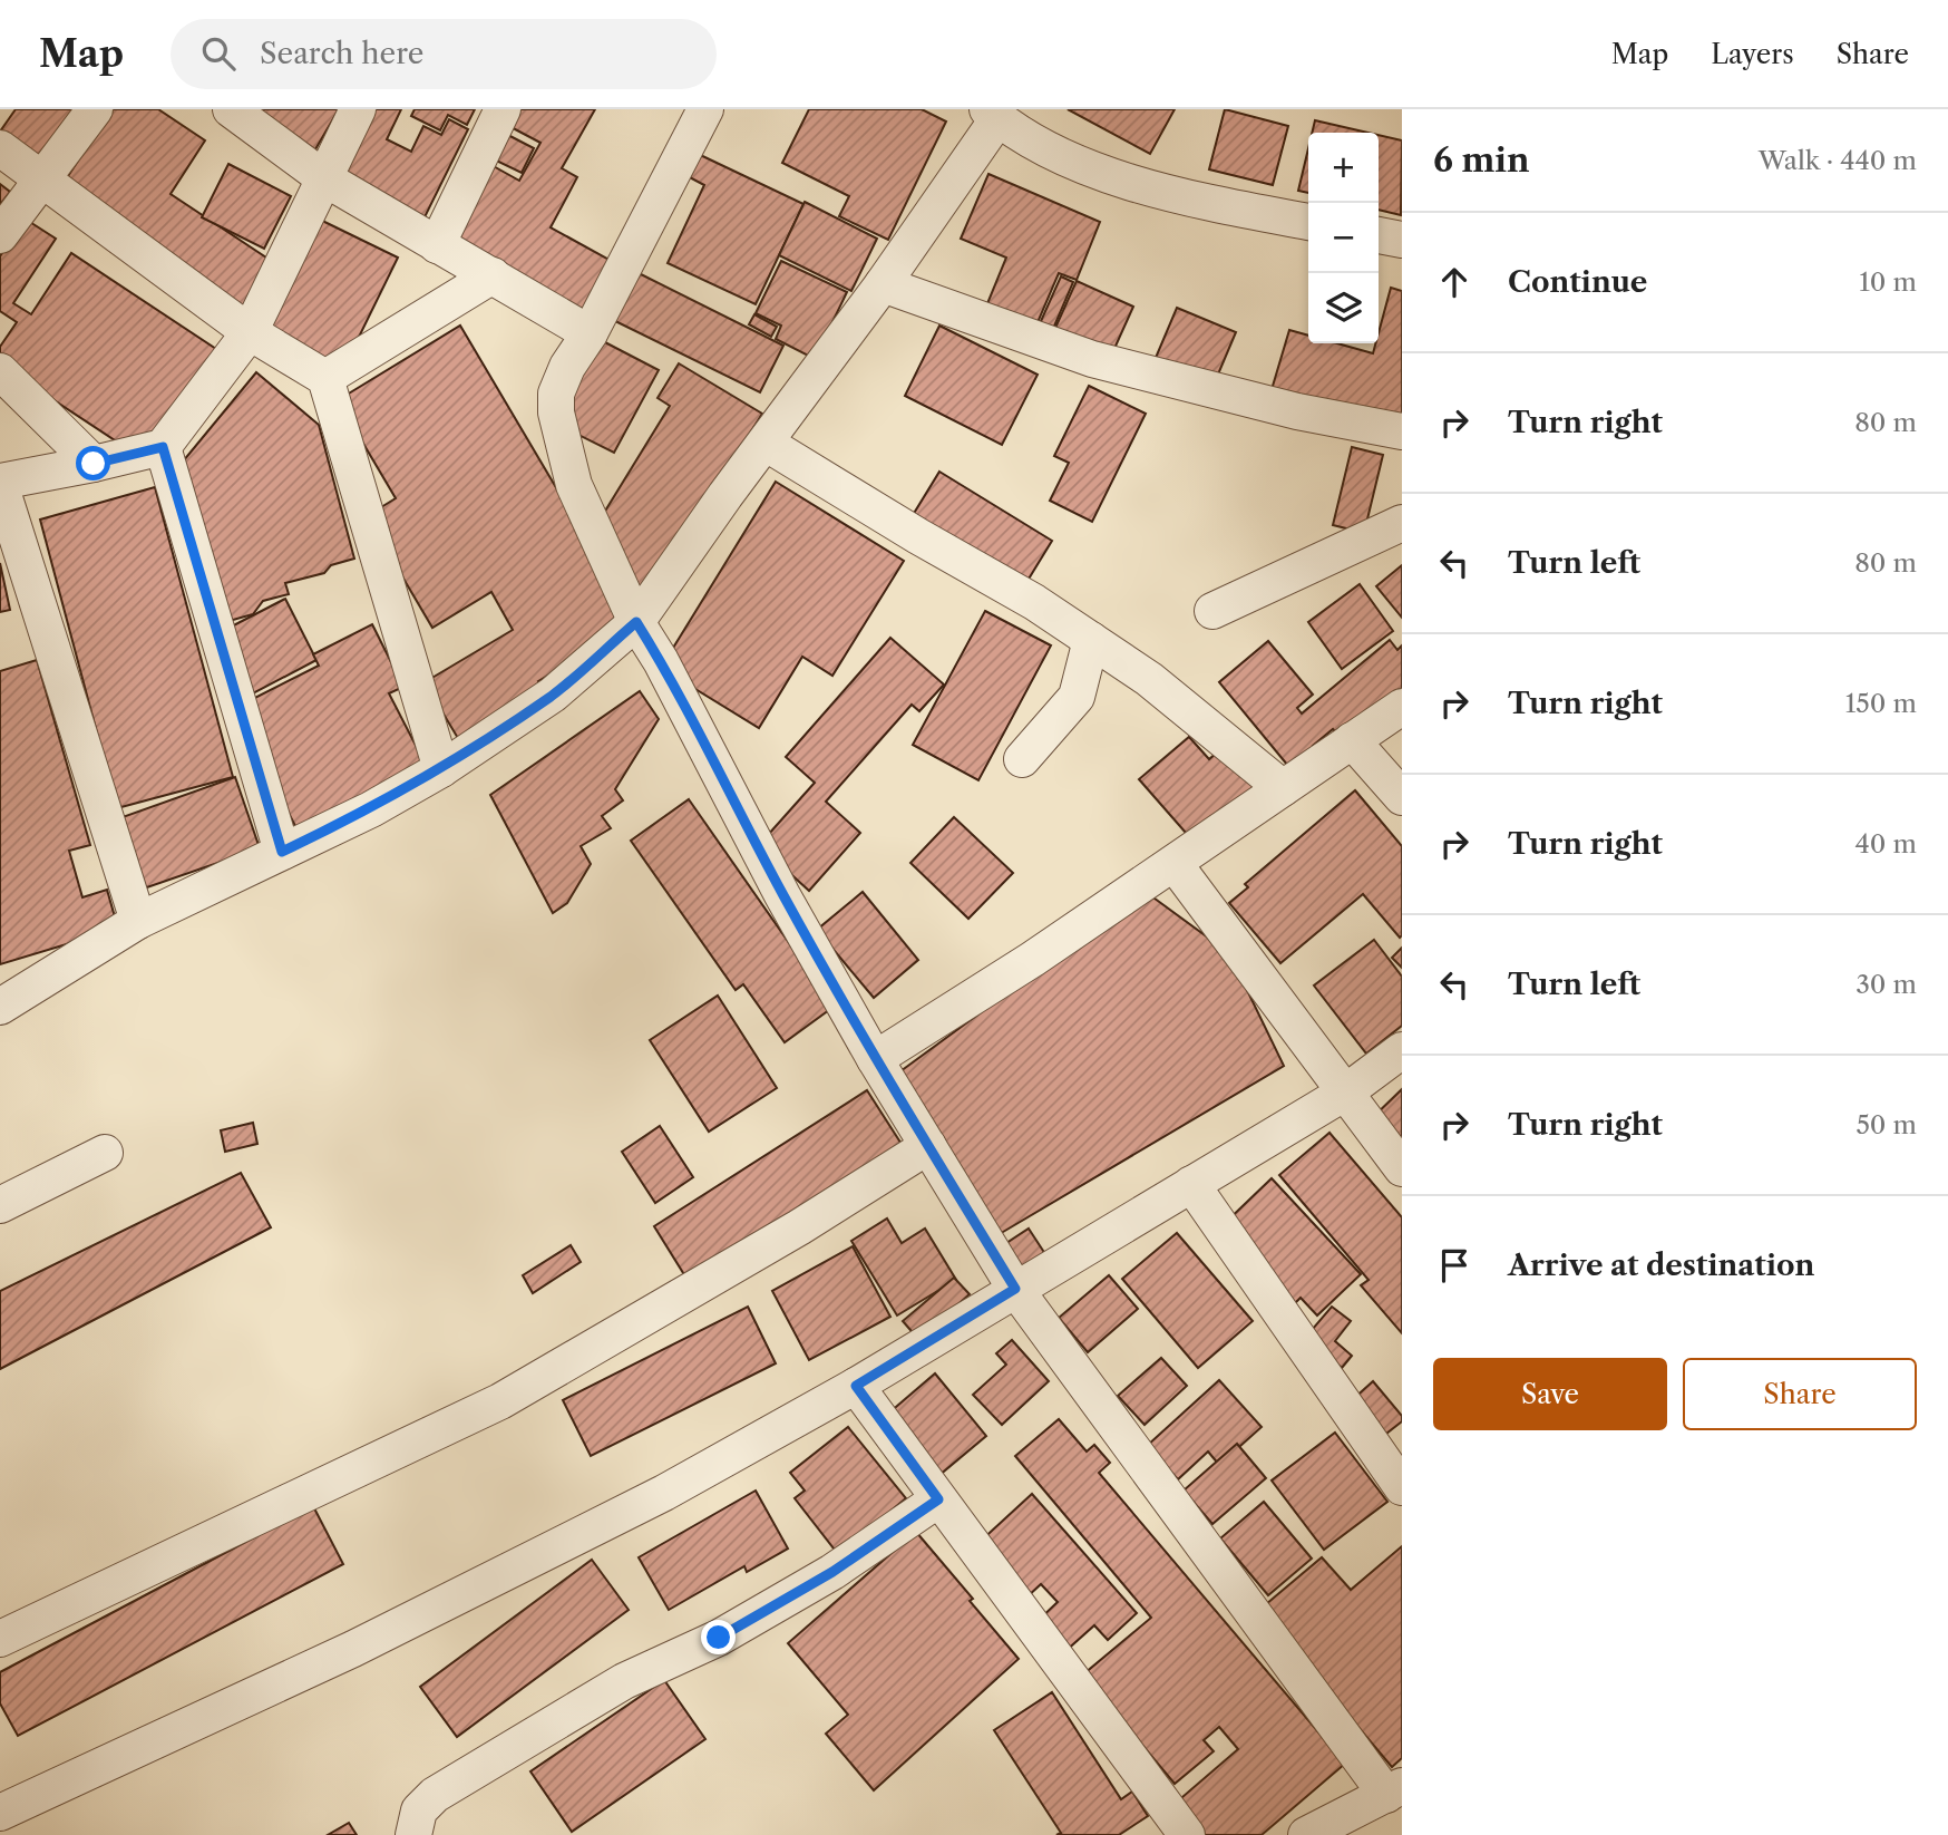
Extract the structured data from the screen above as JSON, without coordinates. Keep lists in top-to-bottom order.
{
  "page": {
    "header": "Map",
    "search": "Search here",
    "nav": ["Map", "Layers", "Share"],
    "heading": ["6 min", "Walk · 440 m"],
    "map_buttons": ["+", "−"],
    "list": [
      ["Continue", "10 m"],
      ["Turn right", "80 m"],
      ["Turn left", "80 m"],
      ["Turn right", "150 m"],
      ["Turn right", "40 m"],
      ["Turn left", "30 m"],
      ["Turn right", "50 m"],
      "Arrive at destination"
    ],
    "buttons": ["Save", "Share"]
  }
}
